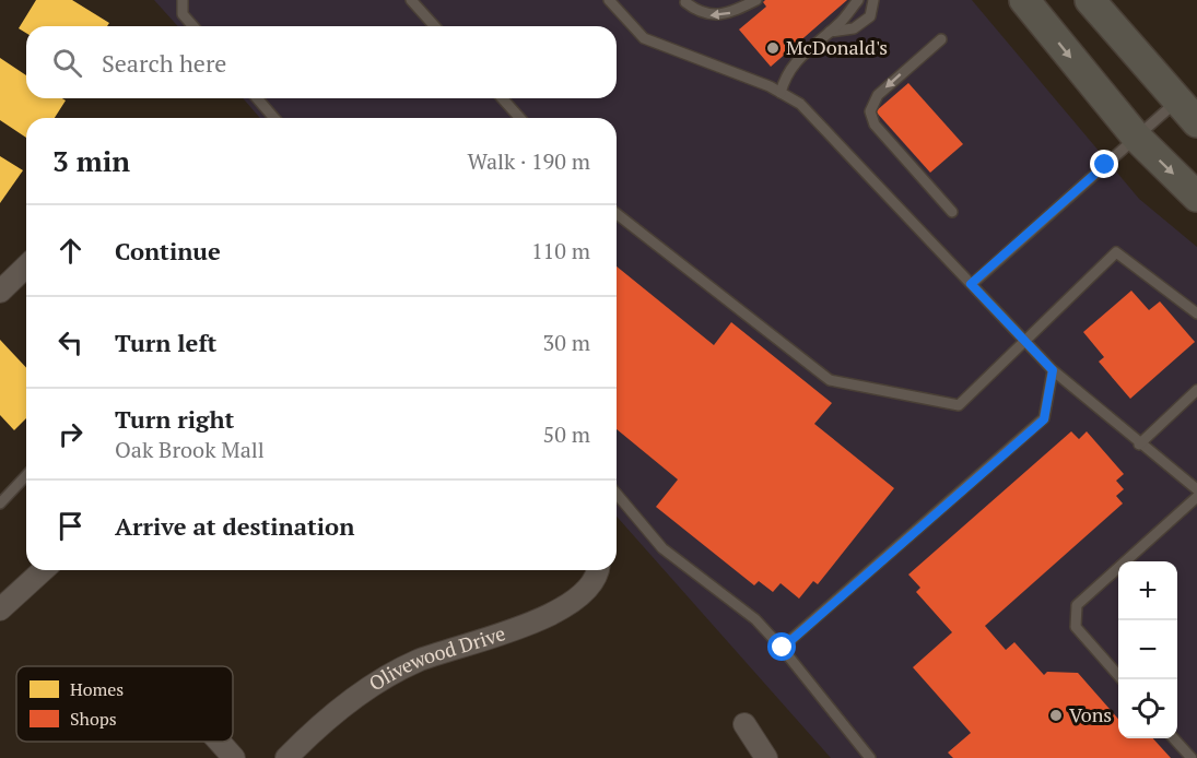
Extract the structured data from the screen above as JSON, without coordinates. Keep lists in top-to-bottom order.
{
  "streets": {
    "street": ["Olivewood Drive"]
  },
  "places": ["McDonald's", "Vons"],
  "legend": ["Homes", "Shops"],
  "page": {
    "search": "Search here",
    "heading": ["3 min", "Walk · 190 m"],
    "list": [
      ["Continue", "110 m"],
      ["Turn left", "30 m"],
      ["Turn right", "Oak Brook Mall", "50 m"],
      "Arrive at destination"
    ],
    "map_buttons": ["+", "−"]
  }
}
